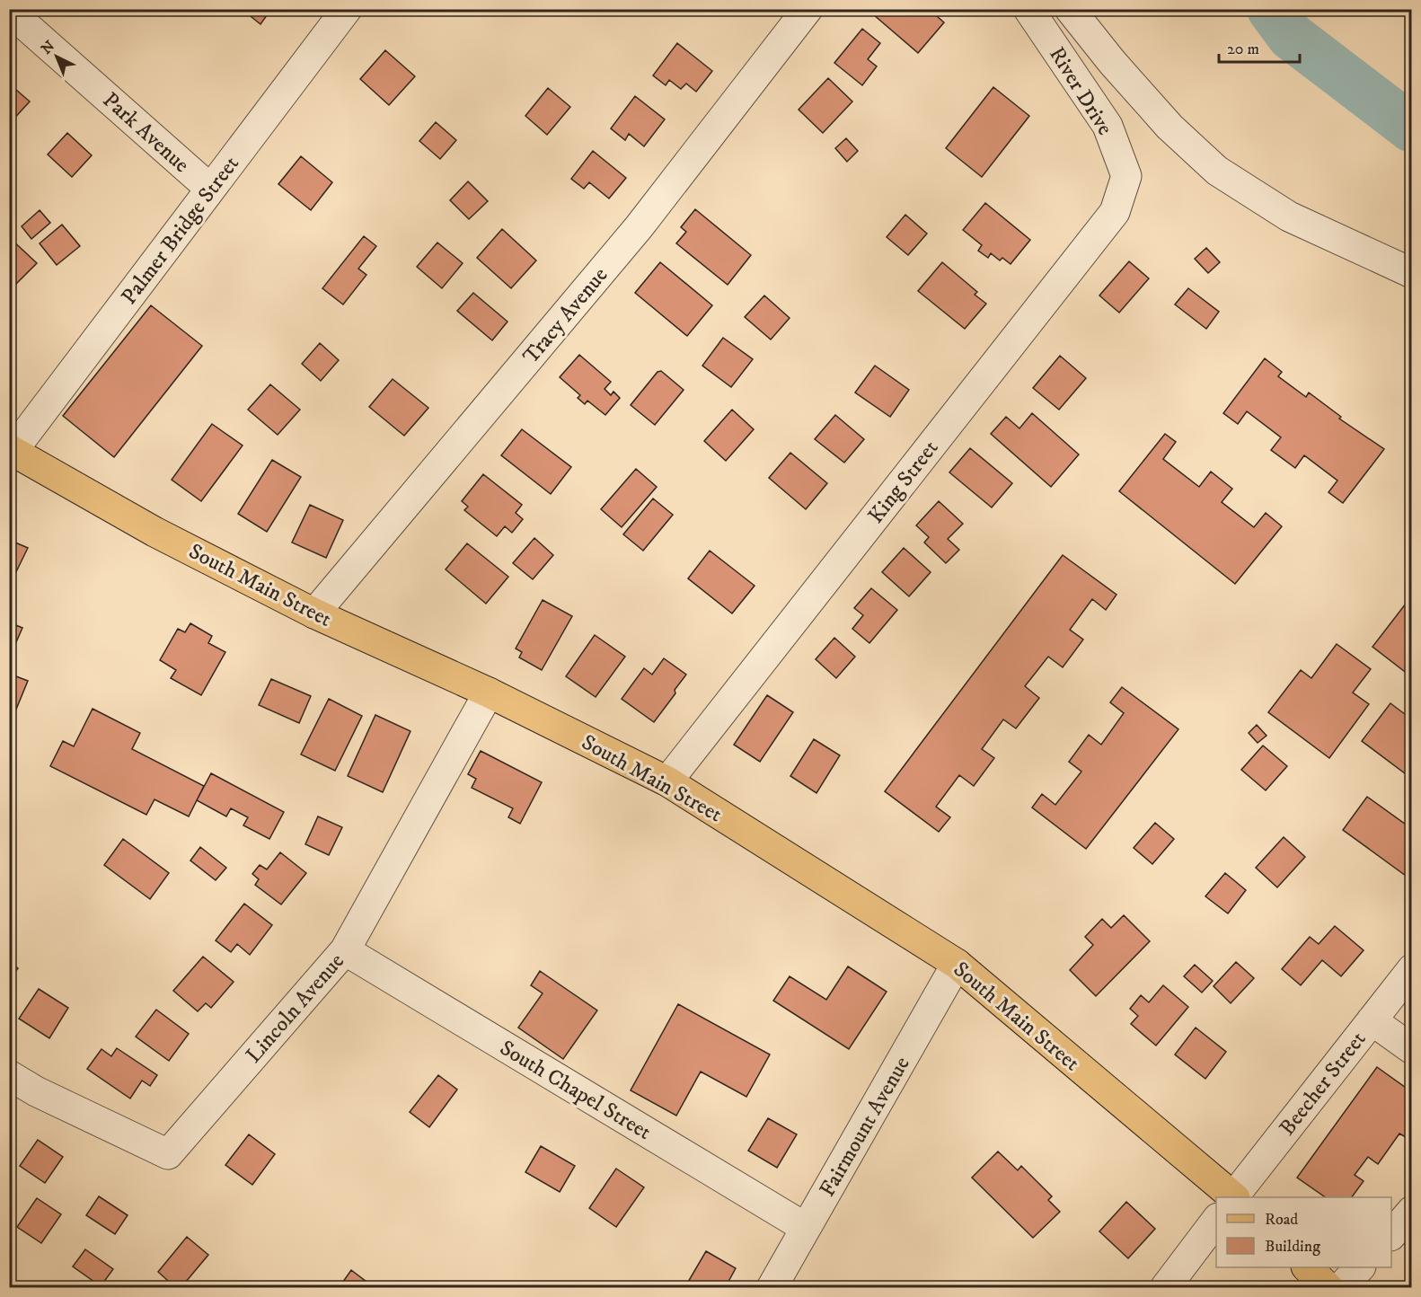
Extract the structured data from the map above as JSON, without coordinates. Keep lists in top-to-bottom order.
{
  "streets": {
    "main road": ["South Main Street"],
    "street": [
      "River Drive",
      "Park Avenue",
      "Palmer Bridge Street",
      "Tracy Avenue",
      "King Street",
      "Lincoln Avenue",
      "Beecher Street",
      "South Chapel Street",
      "Fairmount Avenue"
    ]
  },
  "crossings": [
    ["River Drive", "King Street"],
    ["Park Avenue", "Palmer Bridge Street"],
    ["Palmer Bridge Street", "South Main Street"],
    ["Tracy Avenue", "South Main Street"],
    ["King Street", "South Main Street"],
    ["South Main Street", "Lincoln Avenue"],
    ["South Main Street", "Fairmount Avenue"],
    ["Lincoln Avenue", "South Chapel Street"],
    ["South Chapel Street", "Fairmount Avenue"]
  ],
  "legend": ["Road", "Building"],
  "scale_bar": "20 m",
  "north": "top left"
}
